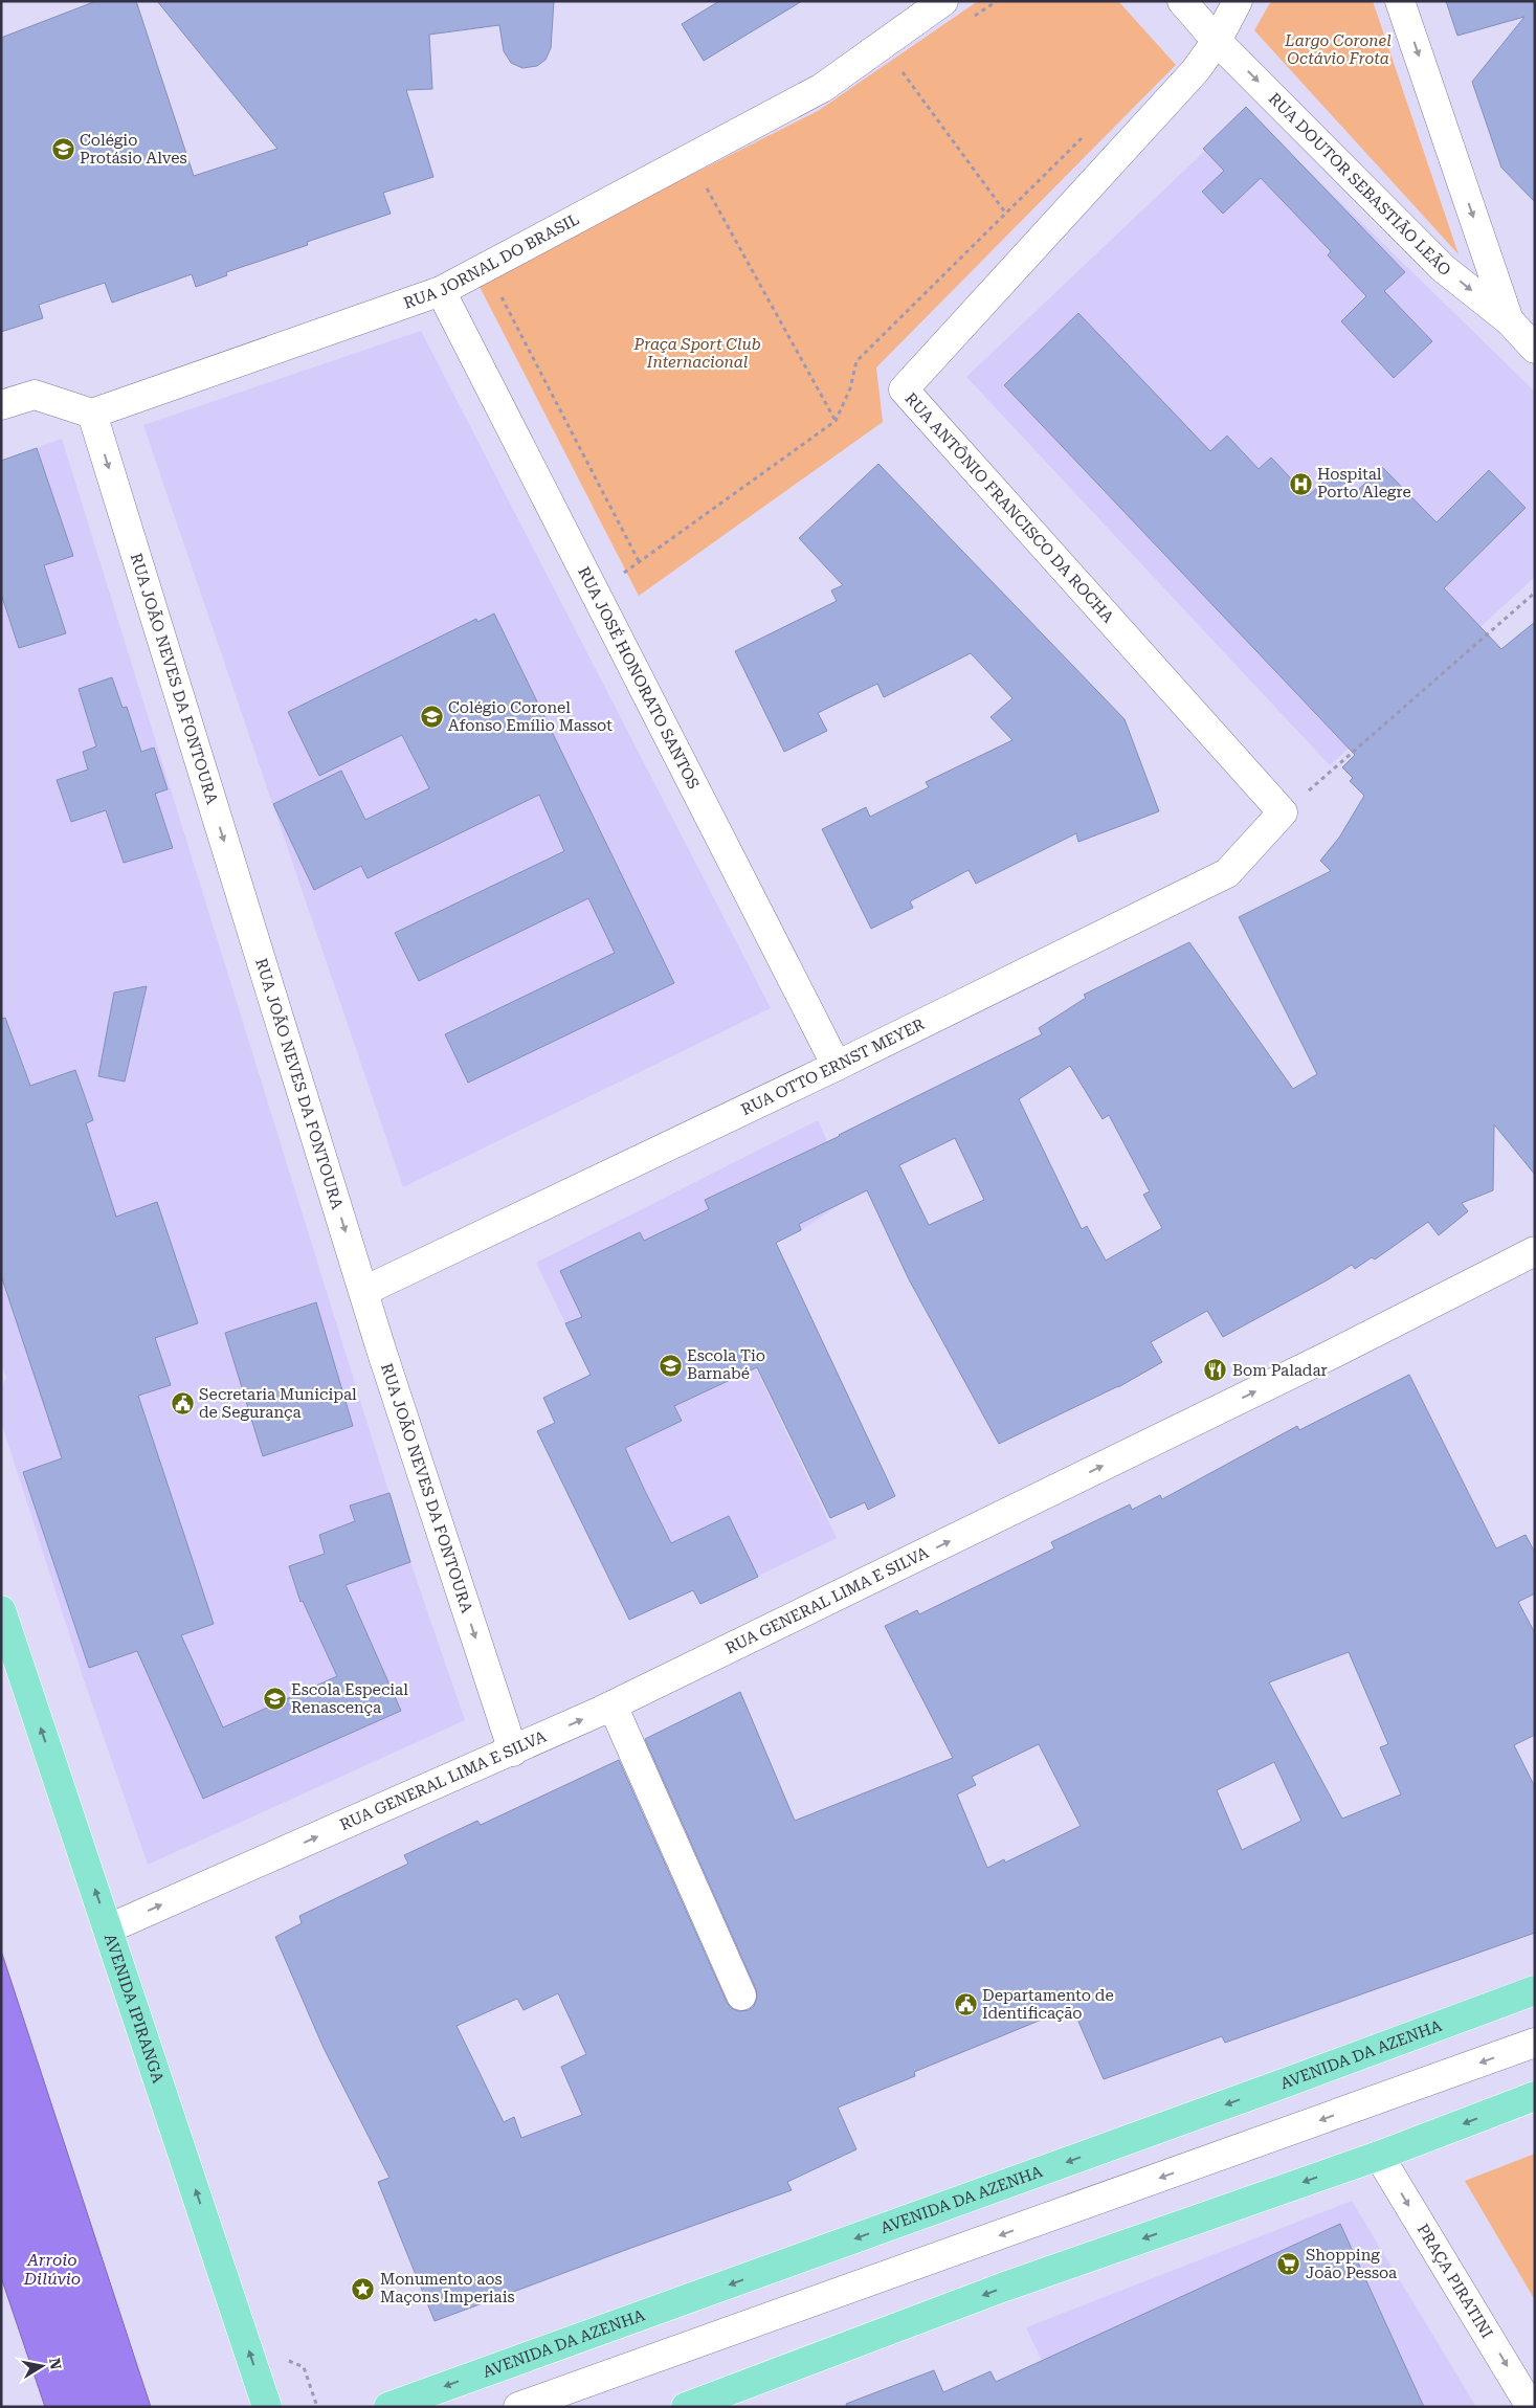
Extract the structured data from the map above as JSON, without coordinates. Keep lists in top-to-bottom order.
{
  "streets": {
    "main road": ["AVENIDA IPIRANGA", "AVENIDA DA AZENHA"],
    "street": [
      "RUA DOUTOR SEBASTIÃO LEÃO",
      "RUA JORNAL DO BRASIL",
      "RUA ANTÔNIO FRANCISCO DA ROCHA",
      "RUA JOÃO NEVES DA FONTOURA",
      "RUA JOSÉ HONORATO SANTOS",
      "RUA OTTO ERNST MEYER",
      "RUA GENERAL LIMA E SILVA",
      "PRAÇA PIRATINI"
    ]
  },
  "crossings": [
    ["RUA DOUTOR SEBASTIÃO LEÃO", "RUA ANTÔNIO FRANCISCO DA ROCHA"],
    ["RUA JORNAL DO BRASIL", "RUA JOÃO NEVES DA FONTOURA"],
    ["RUA JORNAL DO BRASIL", "RUA JOSÉ HONORATO SANTOS"],
    ["RUA ANTÔNIO FRANCISCO DA ROCHA", "RUA OTTO ERNST MEYER"],
    ["RUA JOÃO NEVES DA FONTOURA", "RUA OTTO ERNST MEYER"],
    ["RUA JOÃO NEVES DA FONTOURA", "RUA GENERAL LIMA E SILVA"],
    ["RUA JOSÉ HONORATO SANTOS", "RUA OTTO ERNST MEYER"],
    ["RUA GENERAL LIMA E SILVA", "AVENIDA IPIRANGA"]
  ],
  "one_way": [
    "RUA DOUTOR SEBASTIÃO LEÃO",
    "RUA JOÃO NEVES DA FONTOURA",
    "RUA GENERAL LIMA E SILVA",
    "AVENIDA IPIRANGA",
    "PRAÇA PIRATINI"
  ],
  "water": ["Arroio Dilúvio"],
  "parks": ["Largo Coronel Octávio Frota", "Praça Sport Club Internacional"],
  "places": {
    "school or university": [
      "Colégio Protásio Alves",
      "Colégio Coronel Afonso Emílio Massot",
      "Escola Tio Barnabé",
      "Escola Especial Renascença"
    ],
    "hospital": ["Hospital Porto Alegre"],
    "restaurant": ["Bom Paladar"],
    "public building": ["Secretaria Municipal de Segurança", "Departamento de Identificação"],
    "supermarket": ["Shopping João Pessoa"],
    "place": ["Monumento aos Maçons Imperiais"]
  },
  "north": "right"
}
